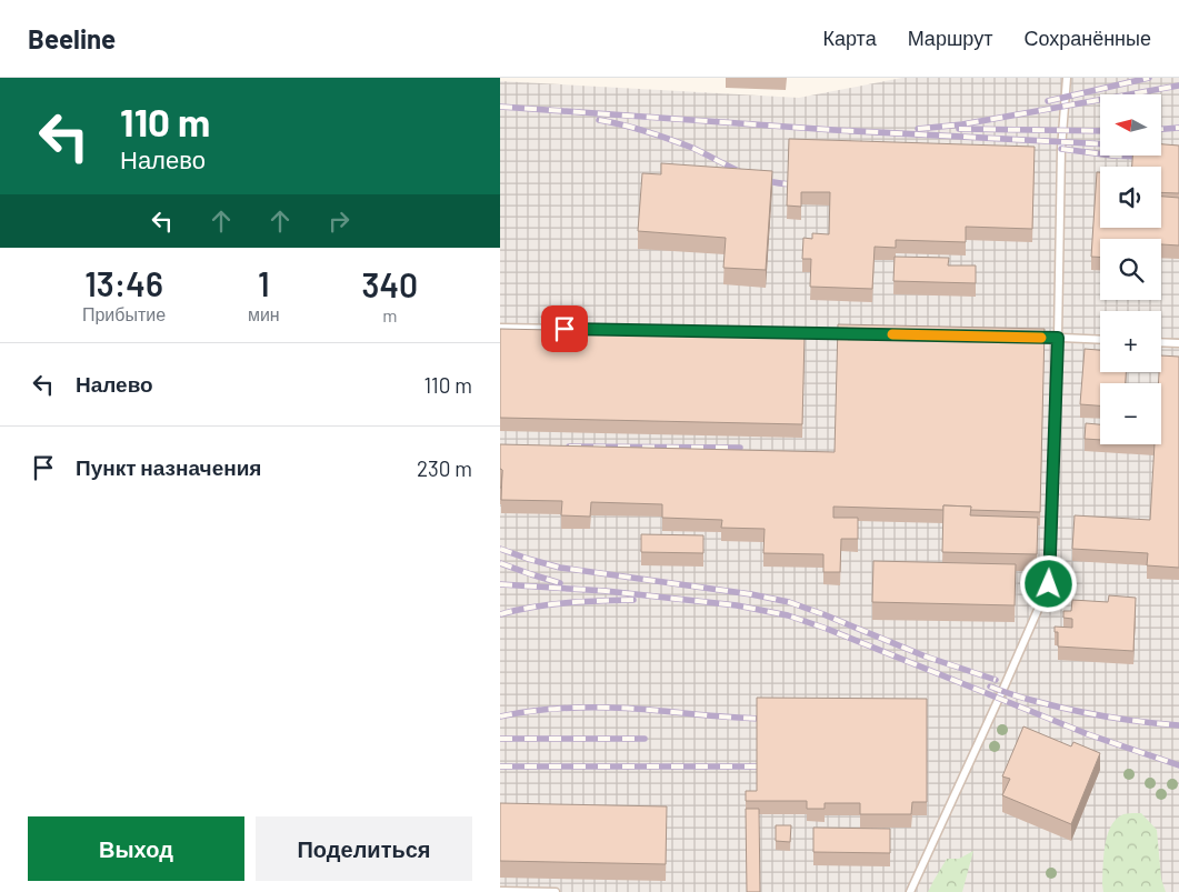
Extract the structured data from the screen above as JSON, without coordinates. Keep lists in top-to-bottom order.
{
  "north": "left",
  "page": {
    "header": "Beeline",
    "nav": ["Карта", "Маршрут", "Сохранённые"],
    "turn": ["110 m", "Налево"],
    "map_buttons": ["+", "−"],
    "eta": [
      "13:46",
      "Прибытие",
      "1",
      "мин",
      "340",
      "m"
    ],
    "list": [
      {
        "name": "Налево",
        "value": "110 m"
      },
      {
        "name": "Пункт назначения",
        "value": "230 m"
      }
    ],
    "buttons": ["Выход", "Поделиться"]
  }
}
